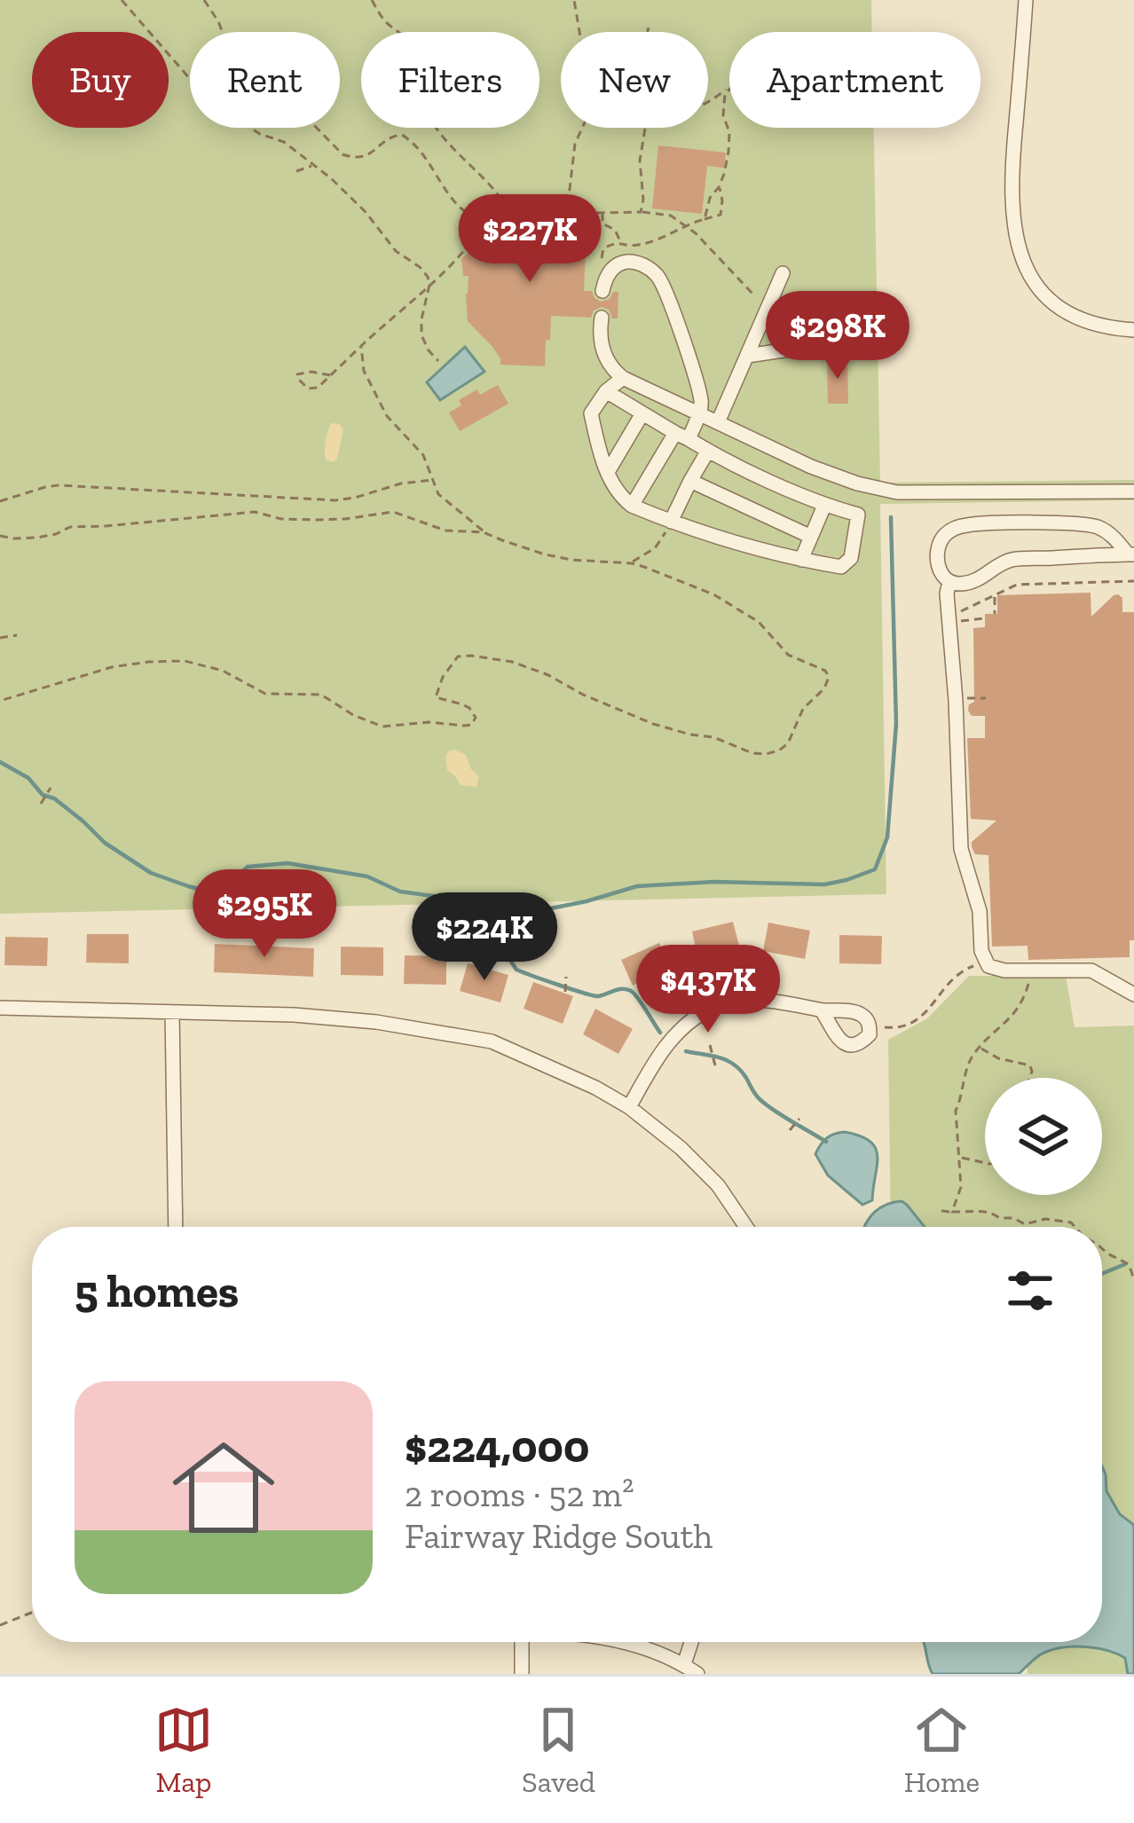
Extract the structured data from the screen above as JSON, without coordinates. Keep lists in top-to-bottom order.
{
  "page": {
    "chip": [
      "Buy",
      "Rent",
      "Filters",
      "New",
      "Apartment"
    ],
    "price": [
      "$227K",
      "$298K",
      "$295K",
      "$224K",
      "$437K"
    ],
    "heading": "5 homes",
    "list": [
      {
        "name": "$224,000",
        "note": "2 rooms · 52 m² · Fairway Ridge South"
      }
    ],
    "tabs": ["Map", "Saved", "Home"]
  }
}
